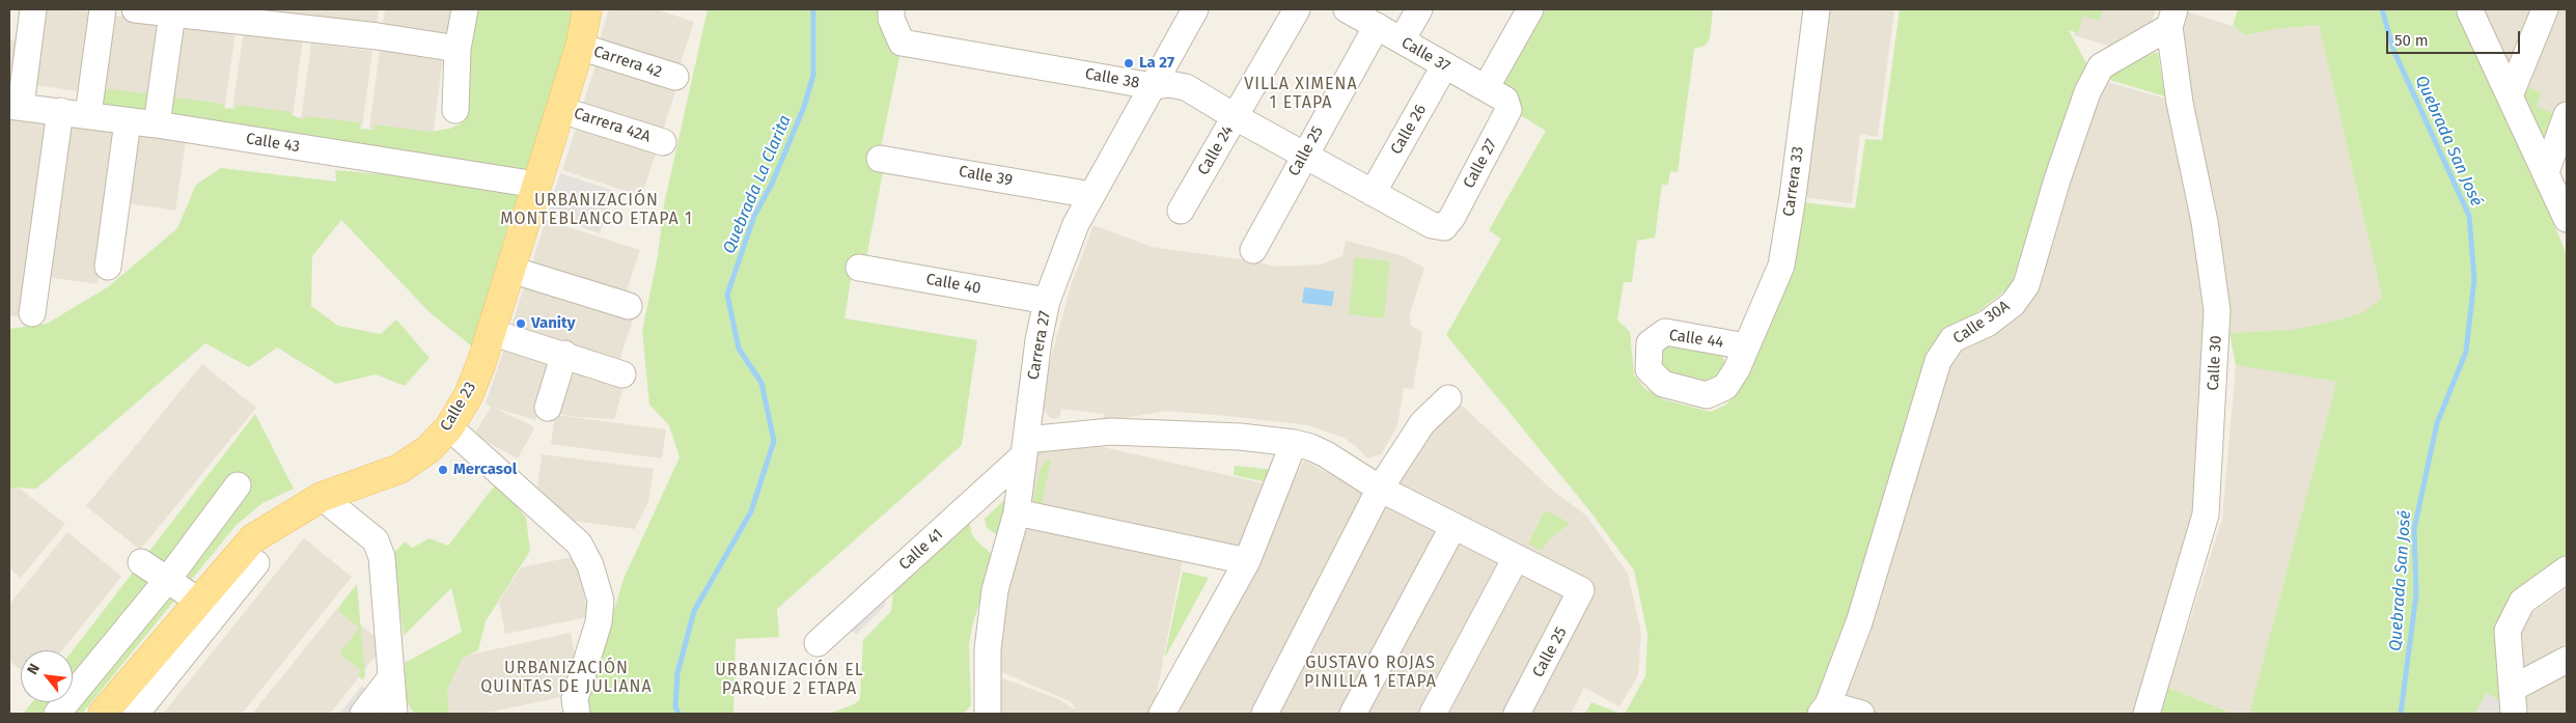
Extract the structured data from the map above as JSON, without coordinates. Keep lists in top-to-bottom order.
{
  "streets": {
    "main road": ["Calle 23"],
    "street": [
      "Calle 37",
      "Carrera 42",
      "Calle 38",
      "Carrera 42A",
      "Calle 26",
      "Calle 43",
      "Calle 24",
      "Calle 25",
      "Calle 27",
      "Calle 39",
      "Carrera 33",
      "Calle 40",
      "Calle 30A",
      "Calle 44",
      "Carrera 27",
      "Calle 30",
      "Calle 41"
    ]
  },
  "crossings": [
    ["Calle 37", "Calle 26"],
    ["Calle 37", "Calle 25"],
    ["Calle 37", "Calle 27"],
    ["Carrera 42", "Calle 23"],
    ["Calle 38", "Calle 26"],
    ["Calle 38", "Calle 24"],
    ["Calle 38", "Calle 25"],
    ["Calle 38", "Calle 27"],
    ["Calle 38", "Carrera 27"],
    ["Carrera 42A", "Calle 23"],
    ["Calle 43", "Calle 23"],
    ["Calle 39", "Carrera 27"],
    ["Carrera 33", "Calle 44"],
    ["Calle 40", "Carrera 27"],
    ["Calle 30A", "Calle 30"],
    ["Carrera 27", "Calle 41"]
  ],
  "districts": [
    "VILLA XIMENA 1 ETAPA",
    "URBANIZACIÓN MONTEBLANCO ETAPA 1",
    "GUSTAVO ROJAS PINILLA 1 ETAPA",
    "URBANIZACIÓN QUINTAS DE JULIANA",
    "URBANIZACIÓN EL PARQUE 2 ETAPA"
  ],
  "water": ["Quebrada San José", "Quebrada La Clarita"],
  "places": ["La 27", "Vanity", "Mercasol"],
  "scale_bar": "50 m",
  "north": "top left"
}
